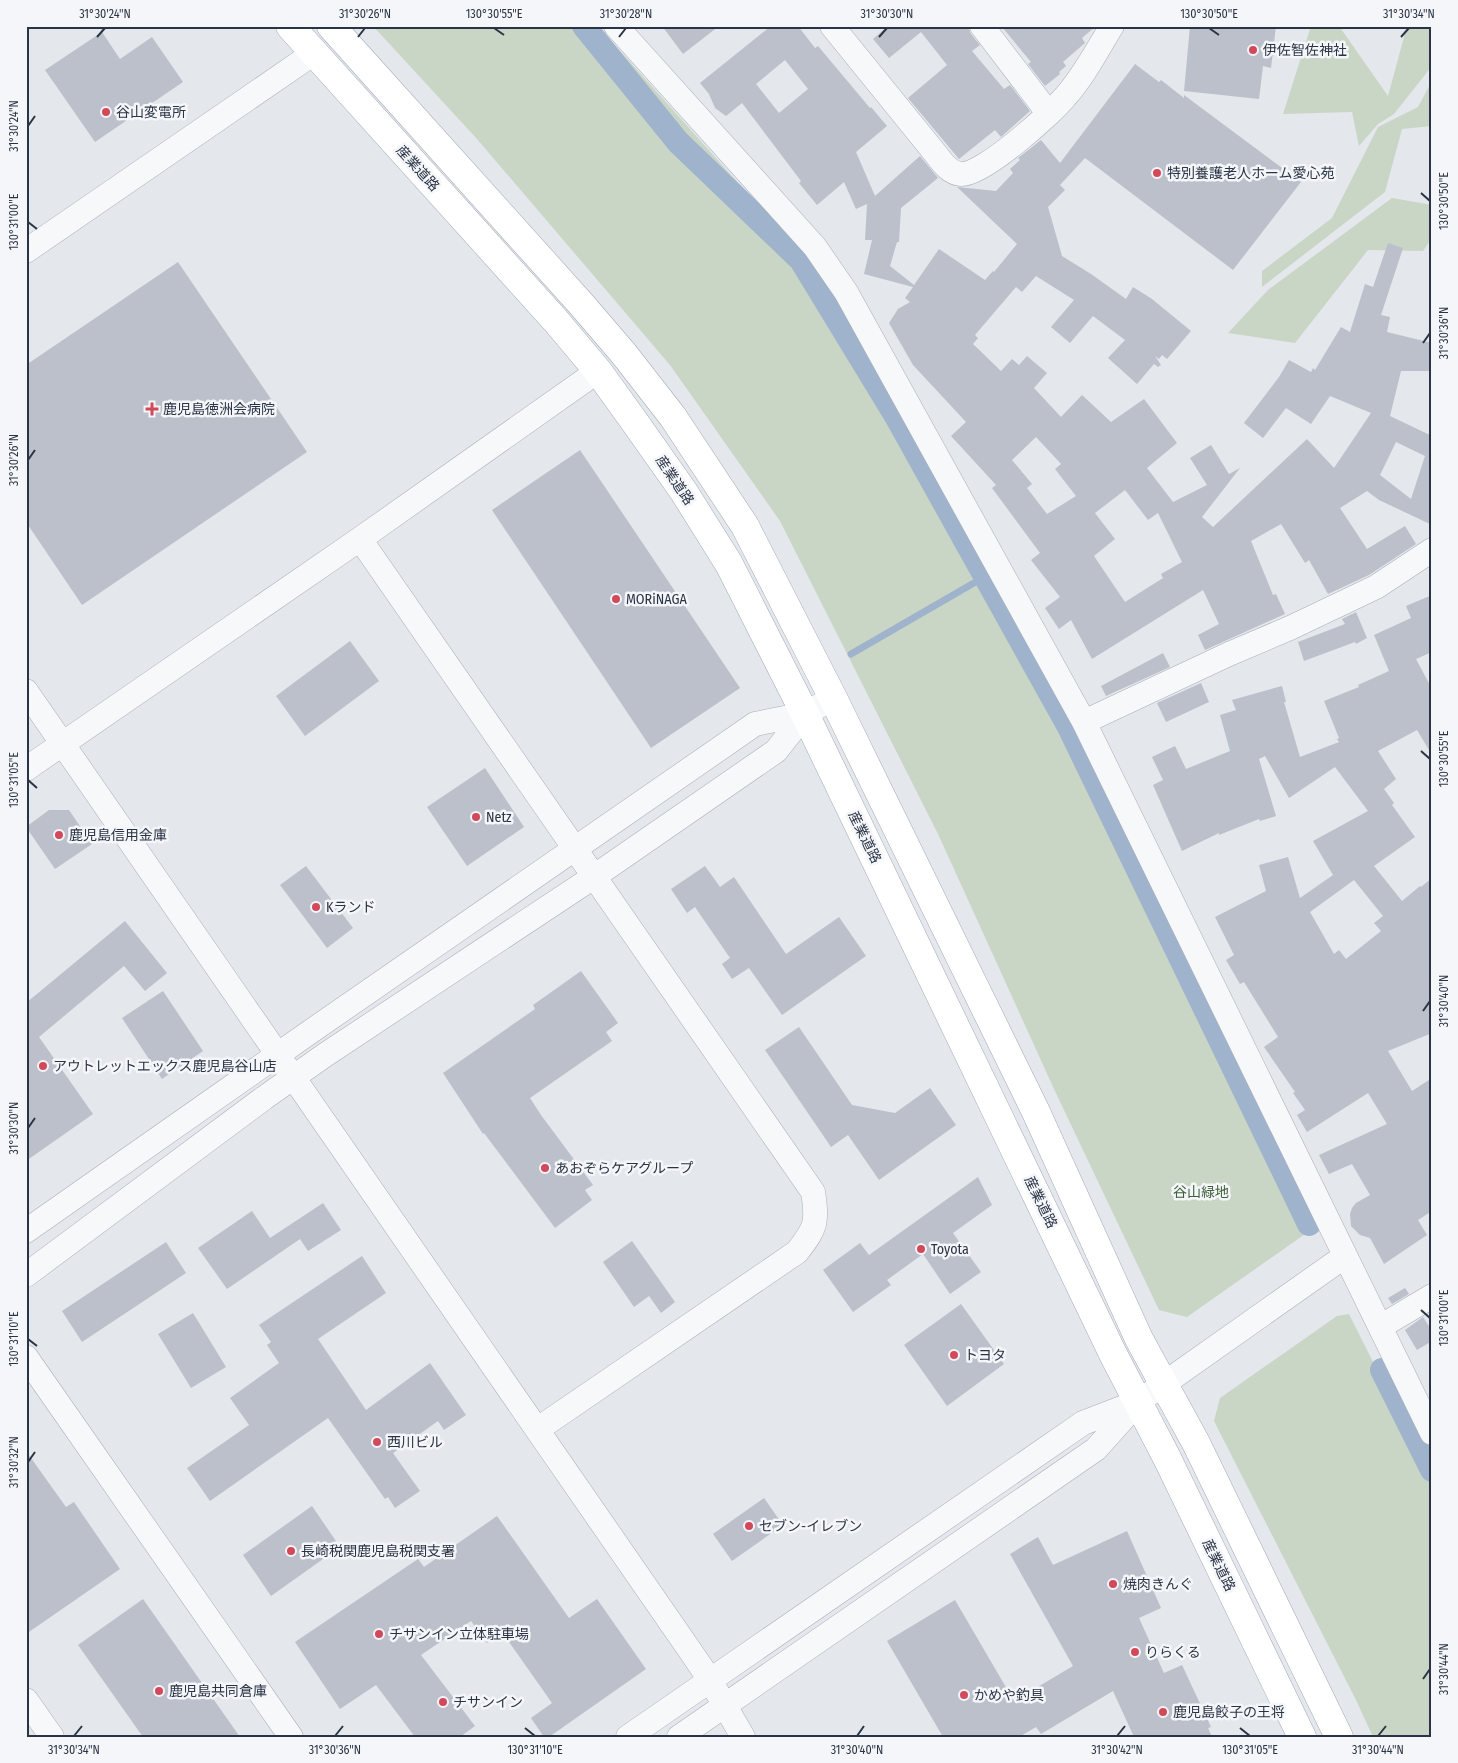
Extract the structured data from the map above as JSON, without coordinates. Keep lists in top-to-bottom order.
{
  "streets": {
    "main road": ["産業道路"]
  },
  "parks": ["谷山緑地"],
  "places": {
    "other": [
      "伊佐智佐神社",
      "谷山変電所",
      "特別養護老人ホーム愛心苑",
      "MORiNAGA",
      "Netz",
      "鹿児島信用金庫",
      "Kランド",
      "アウトレットエックス鹿児島谷山店",
      "あおぞらケアグループ",
      "Toyota",
      "トヨタ",
      "西川ビル",
      "セブン-イレブン",
      "長崎税関鹿児島税関支署",
      "焼肉きんぐ",
      "チサンイン立体駐車場",
      "りらくる",
      "鹿児島共同倉庫",
      "かめや釣具",
      "チサンイン",
      "鹿児島餃子の王将"
    ],
    "health": ["鹿児島徳洲会病院"]
  },
  "coordinates": [
    "31°30'24\"N",
    "31°30'26\"N",
    "130°30'55\"E",
    "31°30'28\"N",
    "31°30'30\"N",
    "130°30'50\"E",
    "31°30'34\"N",
    "130°31'00\"E",
    "31°30'36\"N",
    "130°31'05\"E",
    "31°30'40\"N",
    "130°31'10\"E",
    "31°30'32\"N",
    "31°30'44\"N",
    "31°30'42\"N"
  ]
}
